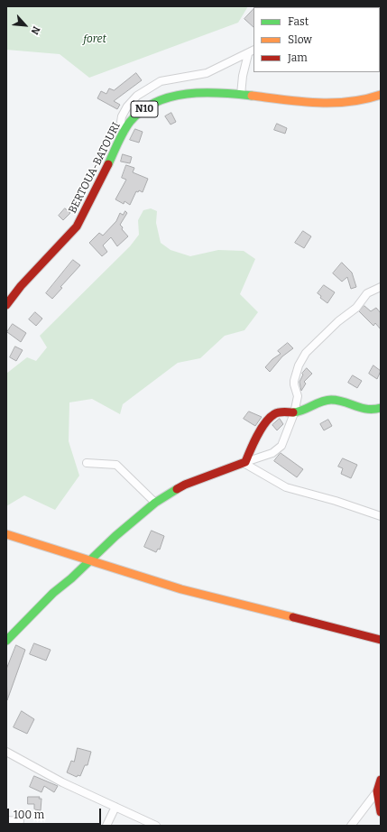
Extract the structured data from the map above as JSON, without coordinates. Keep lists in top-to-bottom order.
{
  "streets": {
    "main road": ["N10", "BERTOUA-BATOURI"]
  },
  "parks": ["foret"],
  "legend": ["Fast", "Slow", "Jam"],
  "scale_bar": "100 m",
  "north": "bottom right"
}
